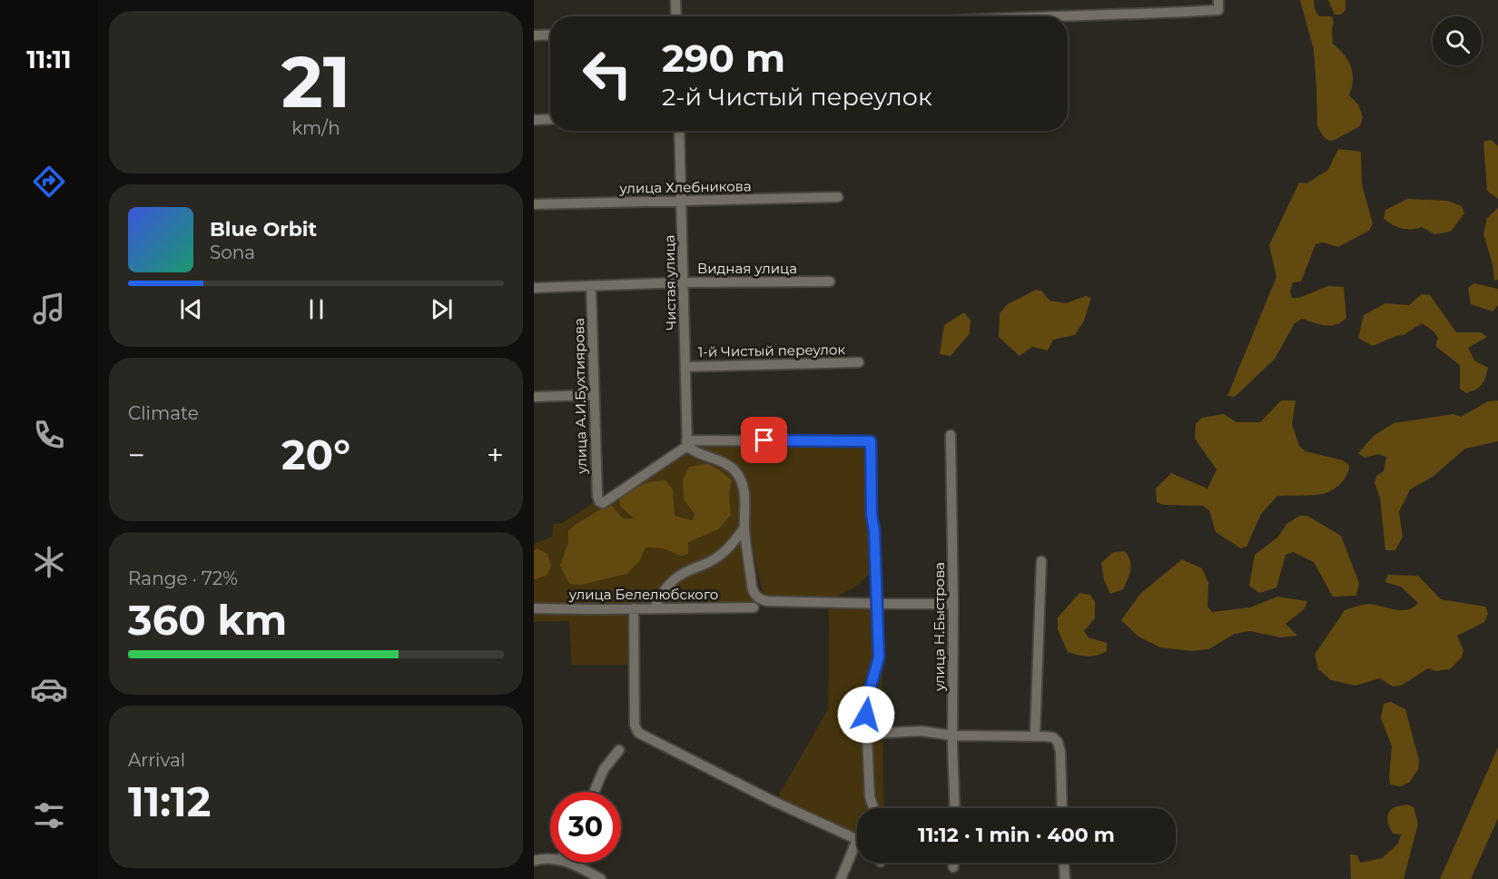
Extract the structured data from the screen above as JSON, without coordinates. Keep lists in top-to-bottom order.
{
  "streets": {
    "street": [
      "улица Хлебникова",
      "Видная улица",
      "Чистая улица",
      "1-й Чистый переулок",
      "улица А.И.Бухтиярова",
      "улица Белелюбского",
      "улица Н.Быстрова"
    ]
  },
  "crossings": [
    ["улица Хлебникова", "Чистая улица"],
    ["Видная улица", "Чистая улица"],
    ["Видная улица", "улица А.И.Бухтиярова"],
    ["Чистая улица", "1-й Чистый переулок"],
    ["Чистая улица", "улица А.И.Бухтиярова"],
    ["улица Белелюбского", "улица Н.Быстрова"]
  ],
  "page": {
    "tabs": "11:11",
    "tile": [
      ["21", "km/h"],
      "Climate",
      ["Range · 72%", "360 km"],
      ["Arrival", "11:12"]
    ],
    "turn": ["290 m", "2-й Чистый переулок"],
    "song": ["Blue Orbit", "Sona"],
    "heat": ["−", "20°", "+"],
    "limit": "30",
    "trip": "11:12 · 1 min · 400 m"
  }
}
